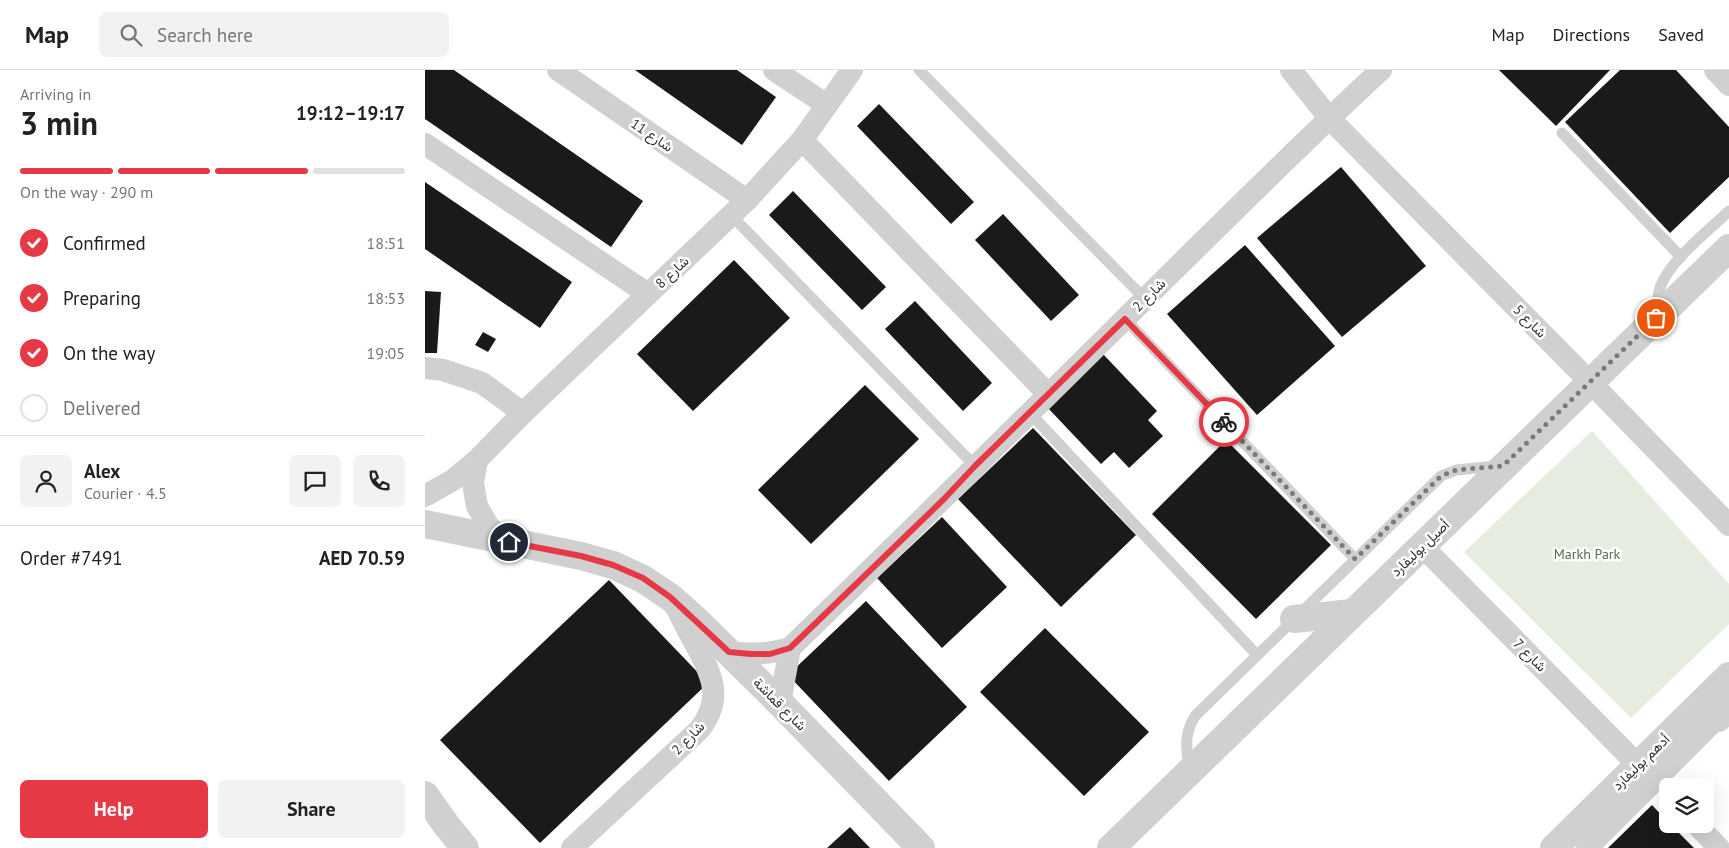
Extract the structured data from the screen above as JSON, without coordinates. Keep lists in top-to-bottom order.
{
  "streets": {
    "street": [
      "شارع 11",
      "شارع 8",
      "شارع 2",
      "شارع 5",
      "أصيل بوليفارد",
      "شارع 7",
      "شارع قماشة",
      "أدهم بوليفارد"
    ]
  },
  "crossings": [
    ["شارع 11", "شارع 8"],
    ["شارع 2", "شارع 5"],
    ["شارع 2", "شارع قماشة"],
    ["شارع 5", "أصيل بوليفارد"],
    ["أصيل بوليفارد", "شارع 7"],
    ["شارع 7", "أدهم بوليفارد"]
  ],
  "parks": ["Markh Park"],
  "page": {
    "header": "Map",
    "search": "Search here",
    "nav": ["Map", "Directions", "Saved"],
    "heading": ["3 min", "Arriving in", "19:12–19:17"],
    "panel": [
      "Alex",
      "Courier · 4.5",
      "Order #7491",
      "AED 70.59"
    ],
    "bar": "On the way · 290 m",
    "list": [
      ["Confirmed", "18:51"],
      ["Preparing", "18:53"],
      ["On the way", "19:05"],
      "Delivered"
    ],
    "buttons": ["Help", "Share"]
  }
}
